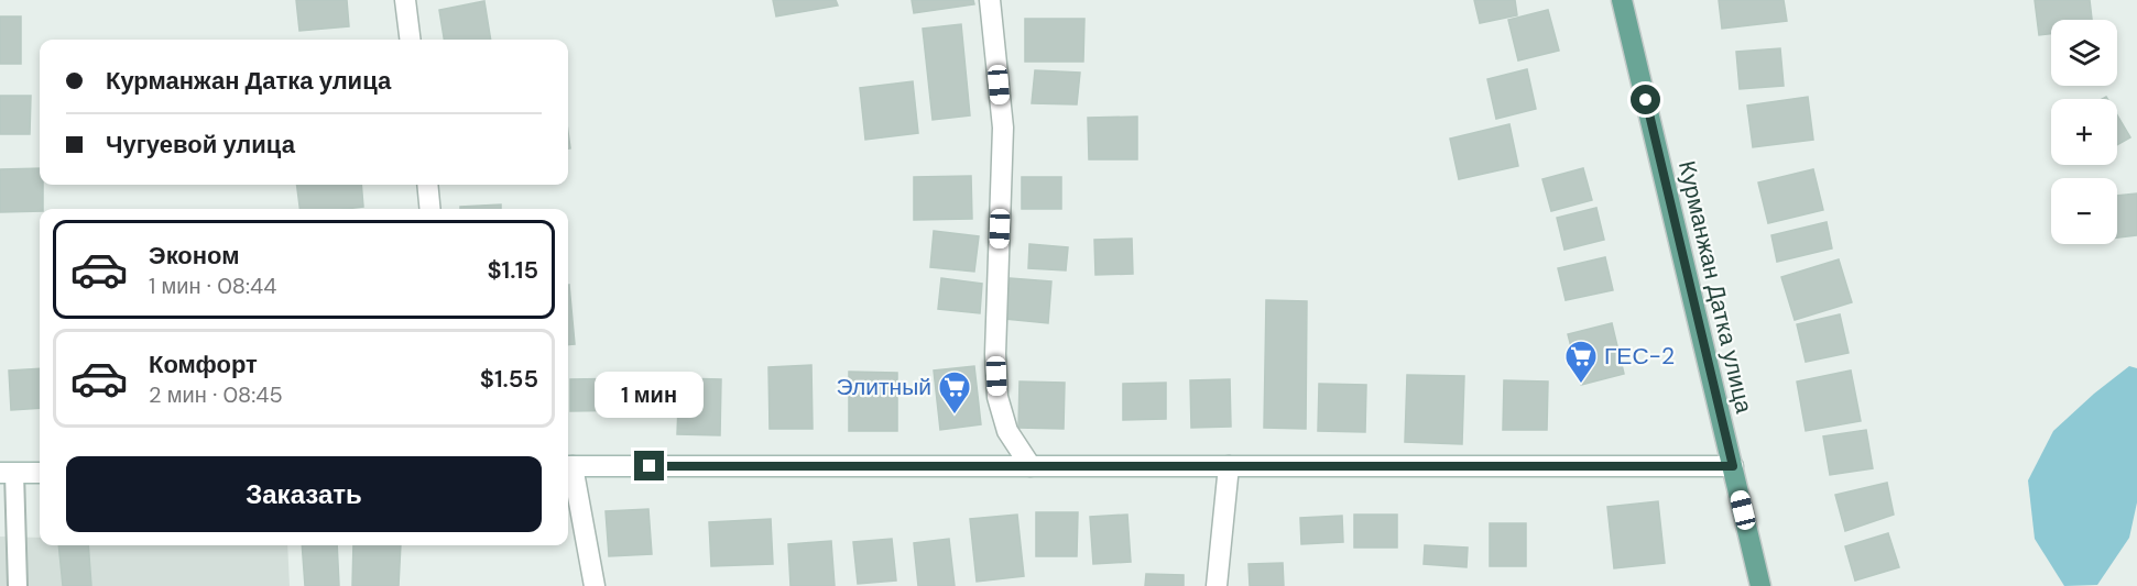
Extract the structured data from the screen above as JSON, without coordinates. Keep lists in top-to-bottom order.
{
  "streets": {
    "main road": ["Курманжан Датка улица"]
  },
  "places": {
    "supermarket": ["ГЕС-2", "Элитный"]
  },
  "page": {
    "map_buttons": ["+", "−"],
    "banner": ["Курманжан Датка улица", "Чугуевой улица"],
    "list": [
      {
        "name": "Эконом",
        "note": "1 мин · 08:44",
        "value": "$1.15"
      },
      {
        "name": "Комфорт",
        "note": "2 мин · 08:45",
        "value": "$1.55"
      }
    ],
    "bubble": "1 мин",
    "buttons": "Заказать"
  }
}
